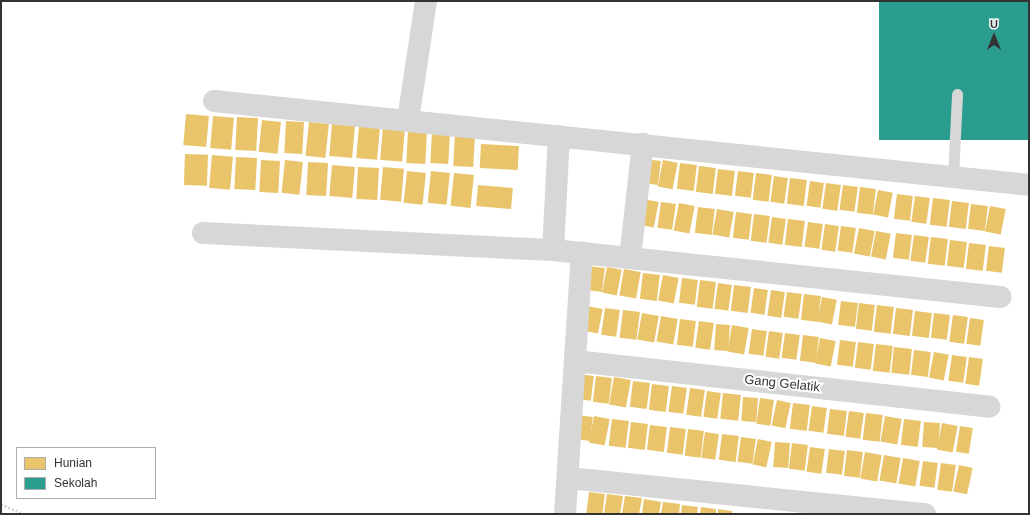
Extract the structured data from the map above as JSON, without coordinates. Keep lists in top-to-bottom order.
{
  "streets": {
    "street": ["Gang Gelatik"]
  },
  "legend": ["Hunian", "Sekolah"],
  "north": "top"
}
